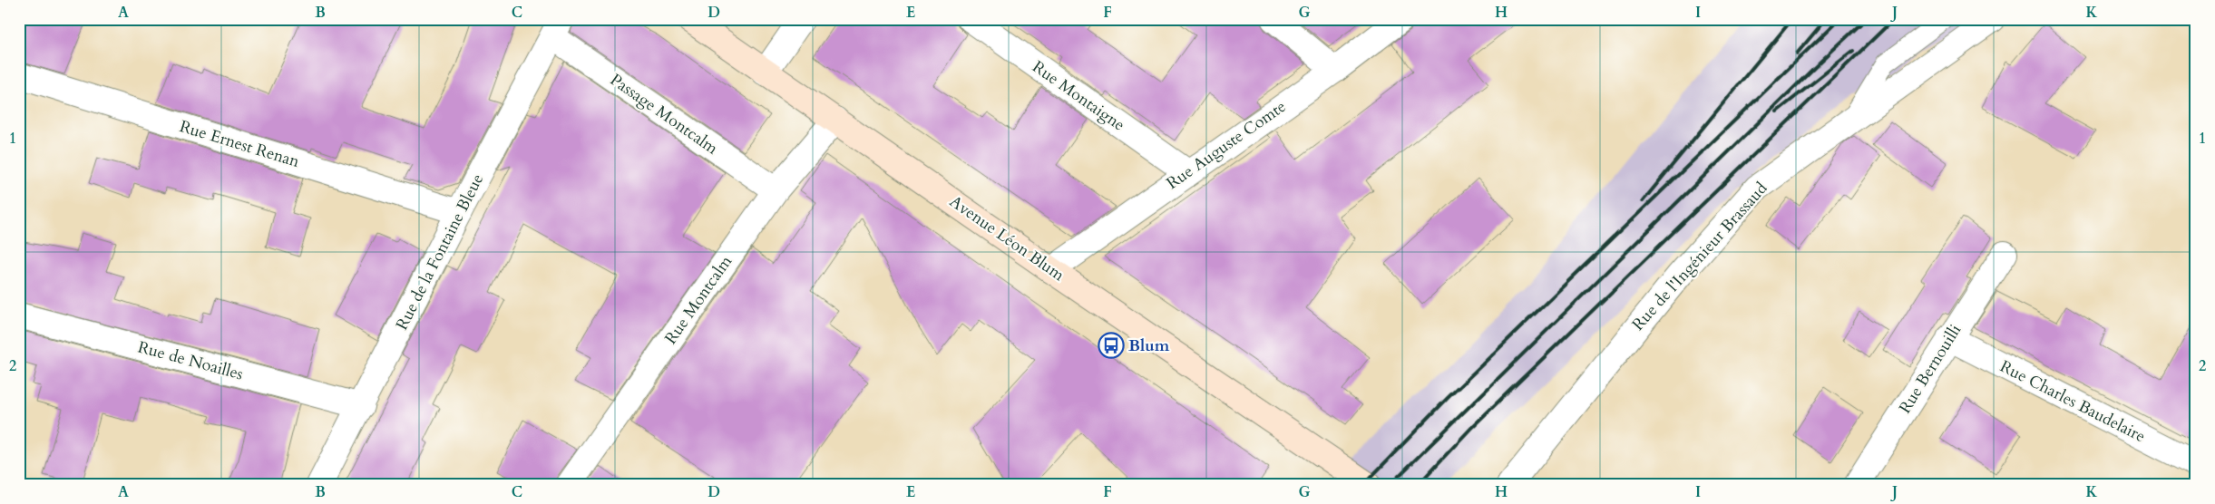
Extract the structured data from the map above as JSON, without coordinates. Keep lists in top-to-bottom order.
{
  "streets": {
    "main road": ["Avenue Léon Blum"],
    "street": [
      "Rue Montaigne",
      "Passage Montcalm",
      "Rue Ernest Renan",
      "Rue Auguste Comte",
      "Rue de la Fontaine Bleue",
      "Rue de l'Ingénieur Brassaud",
      "Rue Montcalm",
      "Rue de Noailles",
      "Rue Bernouilli",
      "Rue Charles Baudelaire"
    ]
  },
  "crossings": [
    ["Rue Montaigne", "Rue Auguste Comte"],
    ["Passage Montcalm", "Rue de la Fontaine Bleue"],
    ["Passage Montcalm", "Rue Montcalm"],
    ["Rue Ernest Renan", "Rue de la Fontaine Bleue"],
    ["Rue Auguste Comte", "Avenue Léon Blum"],
    ["Avenue Léon Blum", "Rue Montcalm"],
    ["Rue de la Fontaine Bleue", "Rue de Noailles"],
    ["Rue Bernouilli", "Rue Charles Baudelaire"]
  ],
  "places": {
    "bus stop": ["Blum"]
  },
  "grid": {
    "columns": [
      "A",
      "B",
      "C",
      "D",
      "E",
      "F",
      "G",
      "H",
      "I",
      "J",
      "K"
    ],
    "rows": ["1", "2"]
  }
}
